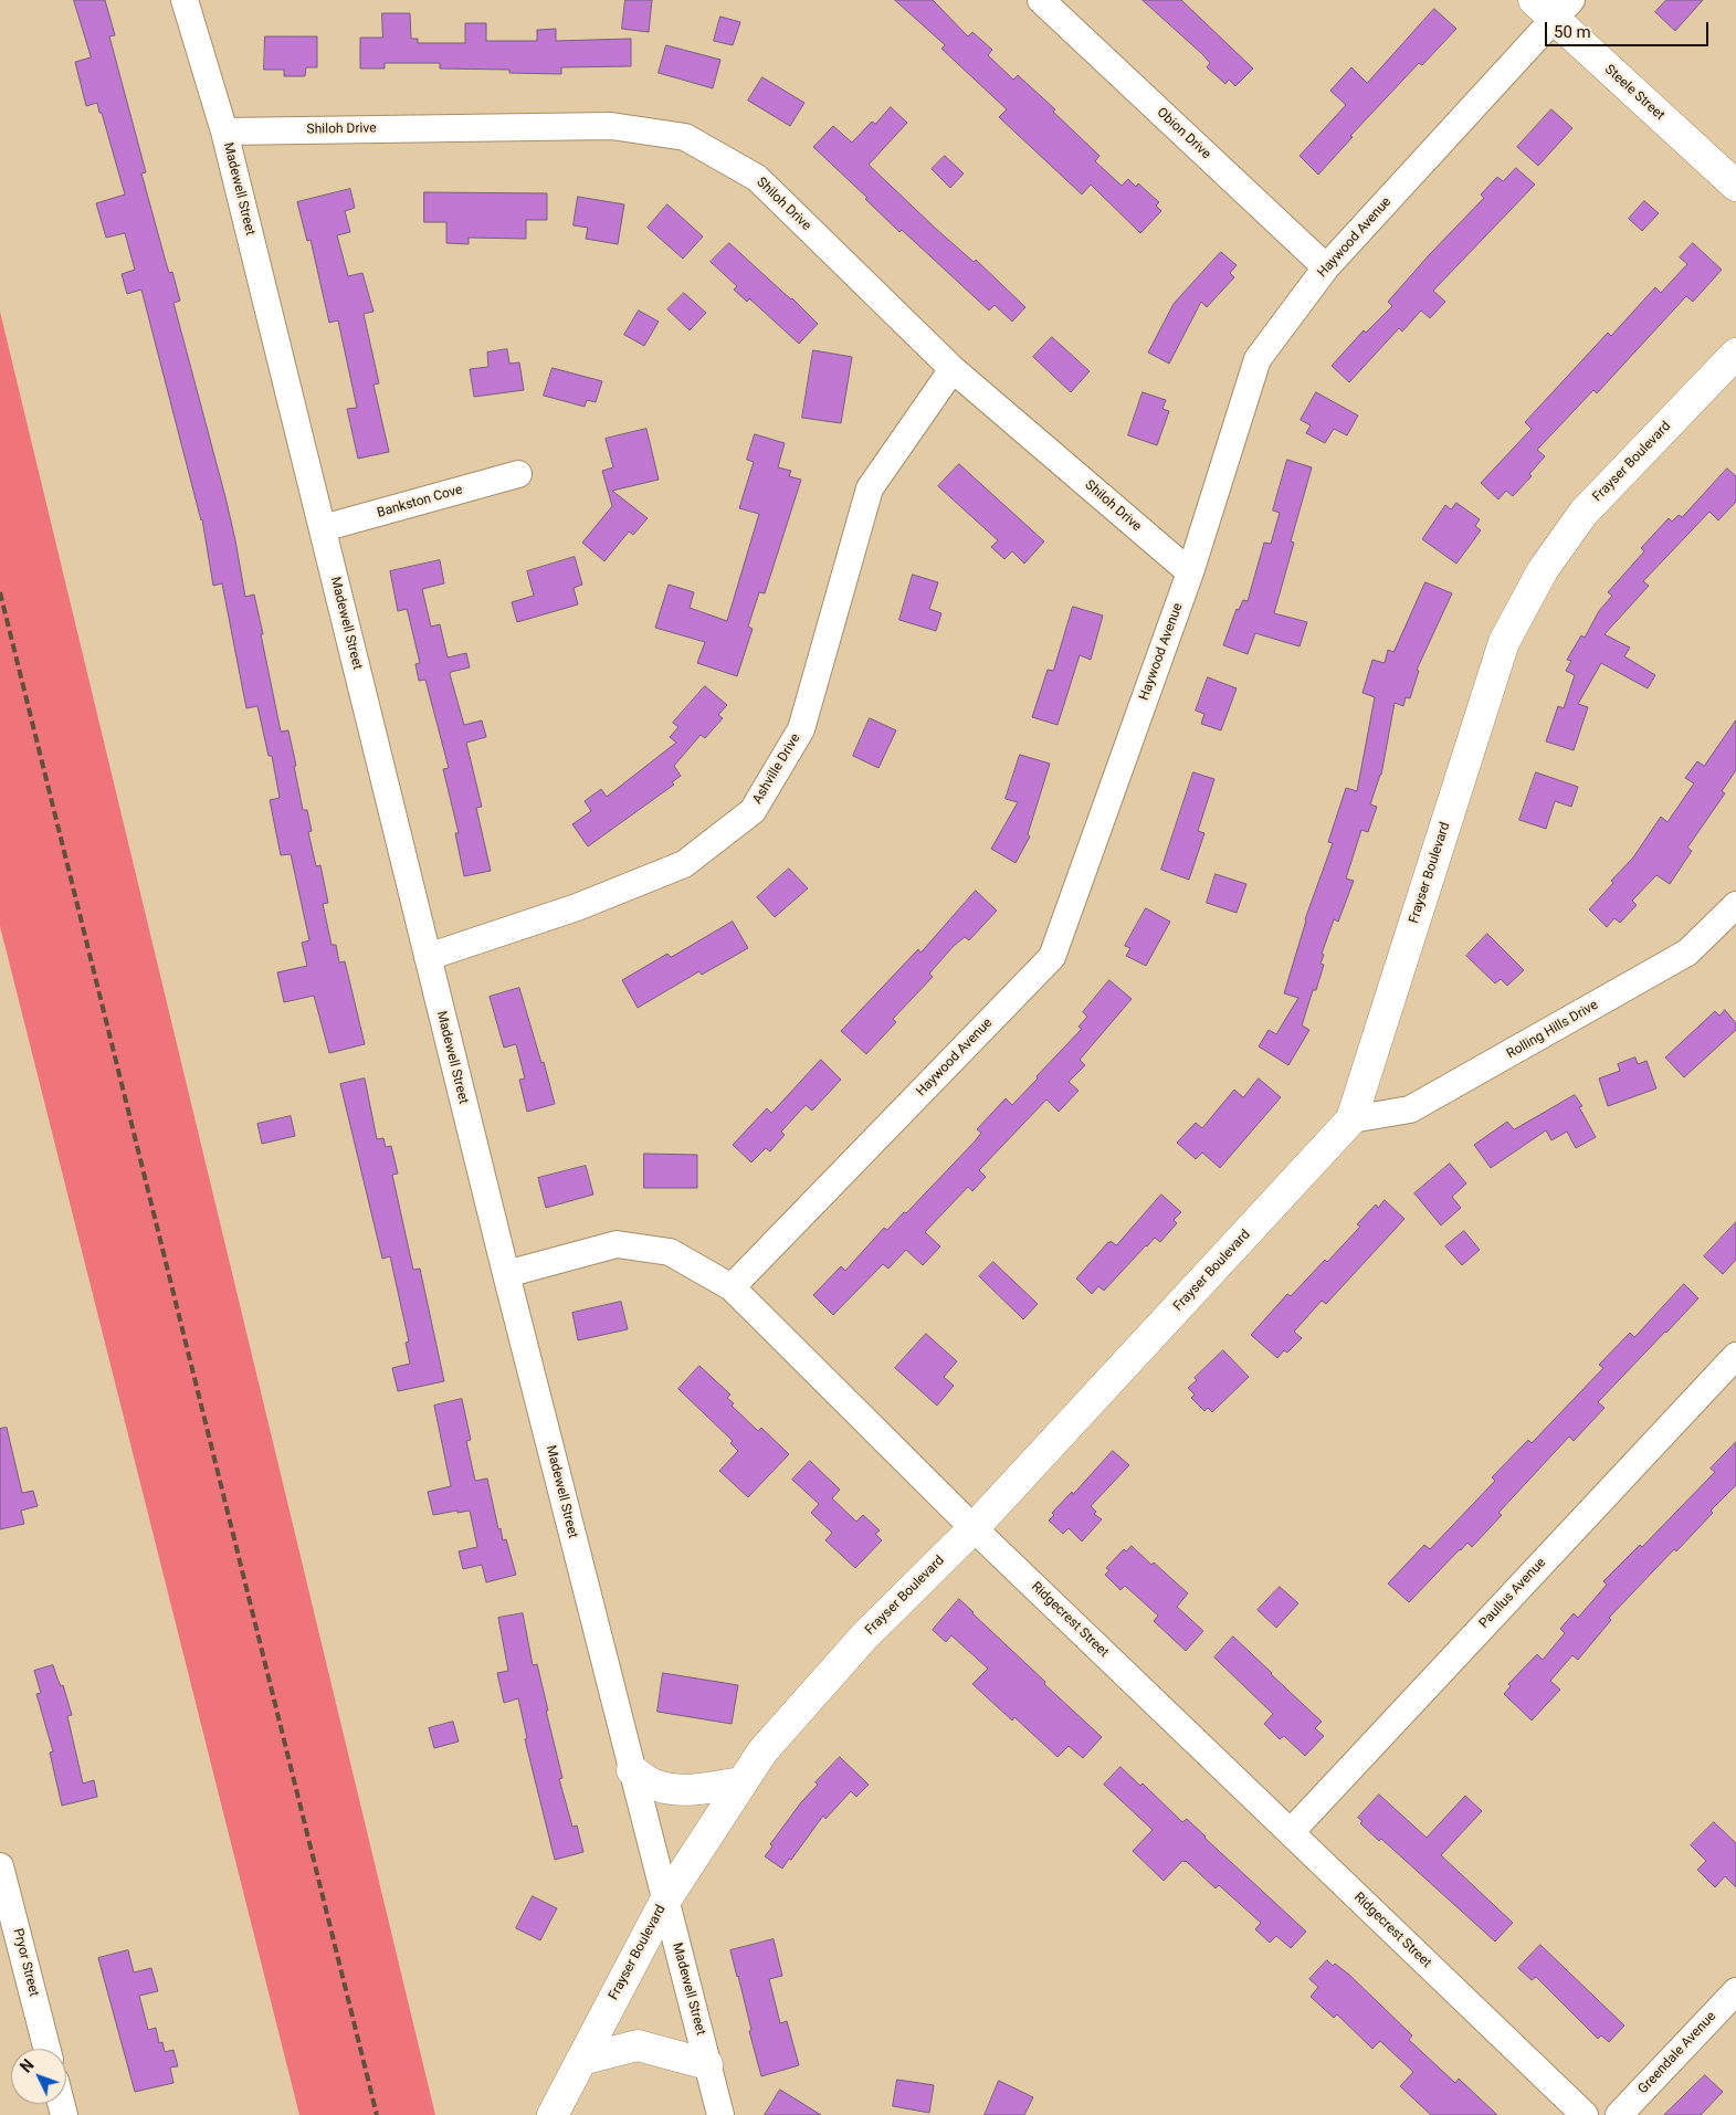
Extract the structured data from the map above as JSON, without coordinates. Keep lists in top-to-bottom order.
{
  "streets": {
    "main road": ["Steele Street", "Frayser Boulevard"],
    "street": [
      "Shiloh Drive",
      "Obion Drive",
      "Madewell Street",
      "Haywood Avenue",
      "Bankston Cove",
      "Ashville Drive",
      "Rolling Hills Drive",
      "Paullus Avenue",
      "Ridgecrest Street",
      "Pryor Street",
      "Greendale Avenue"
    ]
  },
  "crossings": [
    ["Steele Street", "Haywood Avenue"],
    ["Shiloh Drive", "Madewell Street"],
    ["Shiloh Drive", "Haywood Avenue"],
    ["Shiloh Drive", "Ashville Drive"],
    ["Obion Drive", "Haywood Avenue"],
    ["Madewell Street", "Frayser Boulevard"],
    ["Madewell Street", "Bankston Cove"],
    ["Madewell Street", "Ashville Drive"],
    ["Madewell Street", "Ridgecrest Street"],
    ["Haywood Avenue", "Ridgecrest Street"],
    ["Frayser Boulevard", "Rolling Hills Drive"],
    ["Frayser Boulevard", "Ridgecrest Street"],
    ["Paullus Avenue", "Ridgecrest Street"]
  ],
  "scale_bar": "50 m",
  "north": "top left"
}
